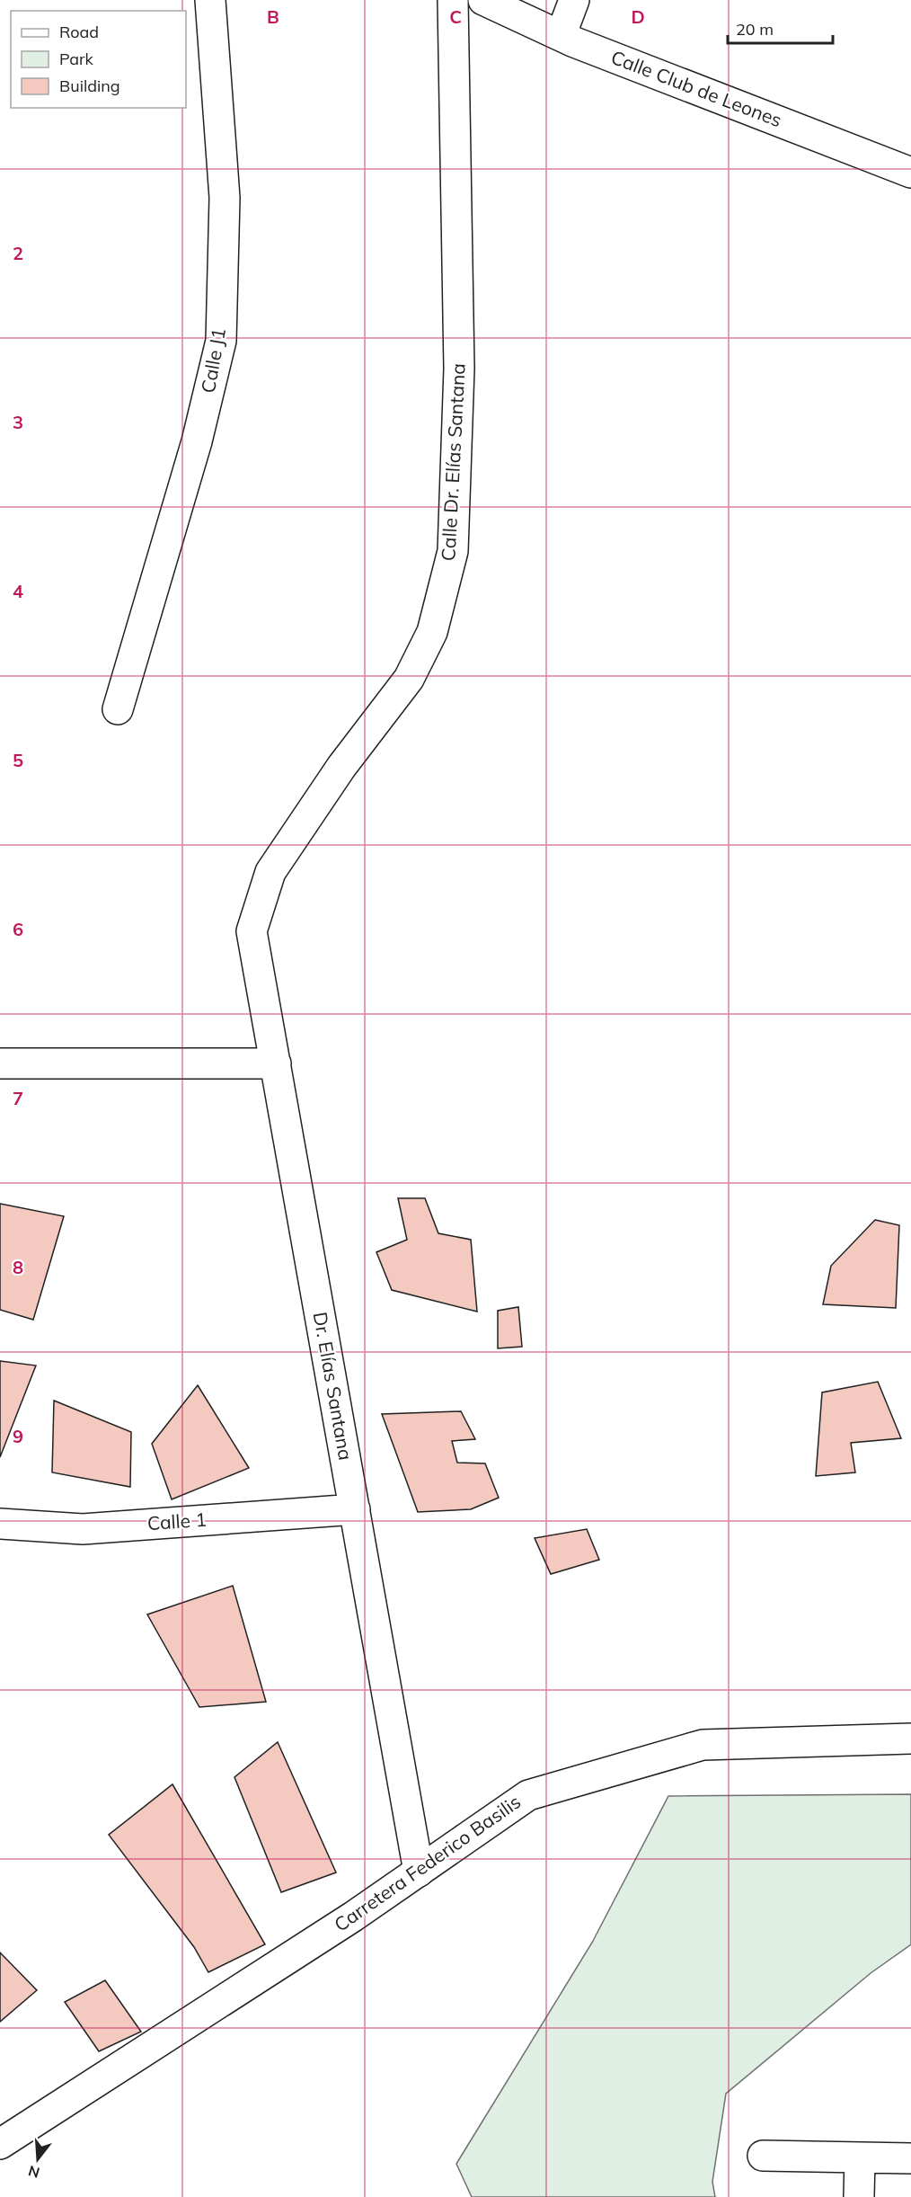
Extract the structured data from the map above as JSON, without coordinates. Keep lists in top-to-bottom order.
{
  "streets": {
    "street": [
      "Calle Club de Leones",
      "Calle J1",
      "Calle Dr. Elías Santana",
      "Dr. Elías Santana",
      "Calle 1",
      "Carretera Federico Basilis"
    ]
  },
  "crossings": [
    ["Calle Dr. Elías Santana", "Dr. Elías Santana"],
    ["Dr. Elías Santana", "Calle 1"],
    ["Dr. Elías Santana", "Carretera Federico Basilis"]
  ],
  "legend": ["Road", "Park", "Building"],
  "scale_bar": "20 m",
  "north": "bottom",
  "grid": {
    "columns": ["B", "C", "D"],
    "rows": [
      "2",
      "3",
      "4",
      "5",
      "6",
      "7",
      "8",
      "9"
    ]
  }
}
